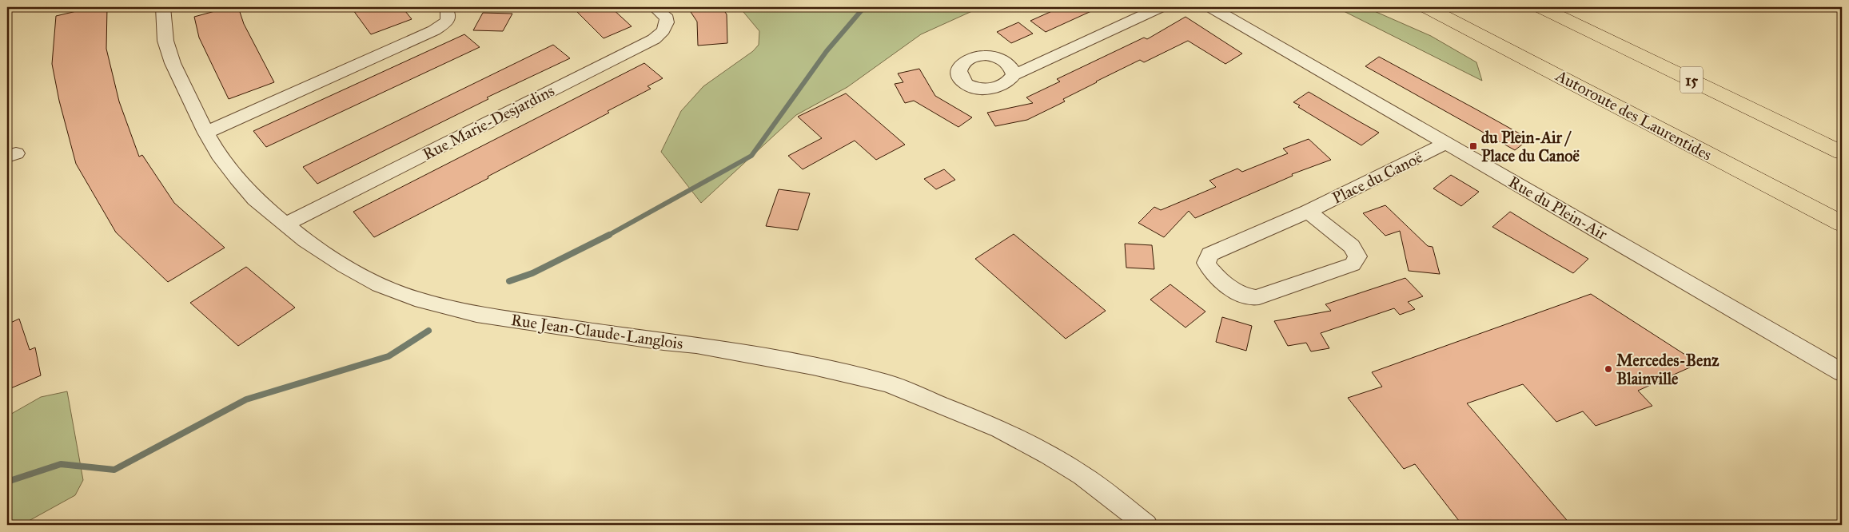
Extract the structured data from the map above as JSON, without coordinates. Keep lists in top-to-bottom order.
{
  "streets": {
    "highway": ["15", "Autoroute des Laurentides"],
    "street": [
      "Rue Marie-Desjardins",
      "Place du Canoë",
      "Rue du Plein-Air",
      "Rue Jean-Claude-Langlois"
    ]
  },
  "crossings": [
    ["Rue Marie-Desjardins", "Rue Jean-Claude-Langlois"],
    ["Place du Canoë", "Rue du Plein-Air"]
  ],
  "places": {
    "transit": ["du Plein-Air / Place du Canoë"],
    "other": ["Mercedes-Benz Blainville"]
  }
}
